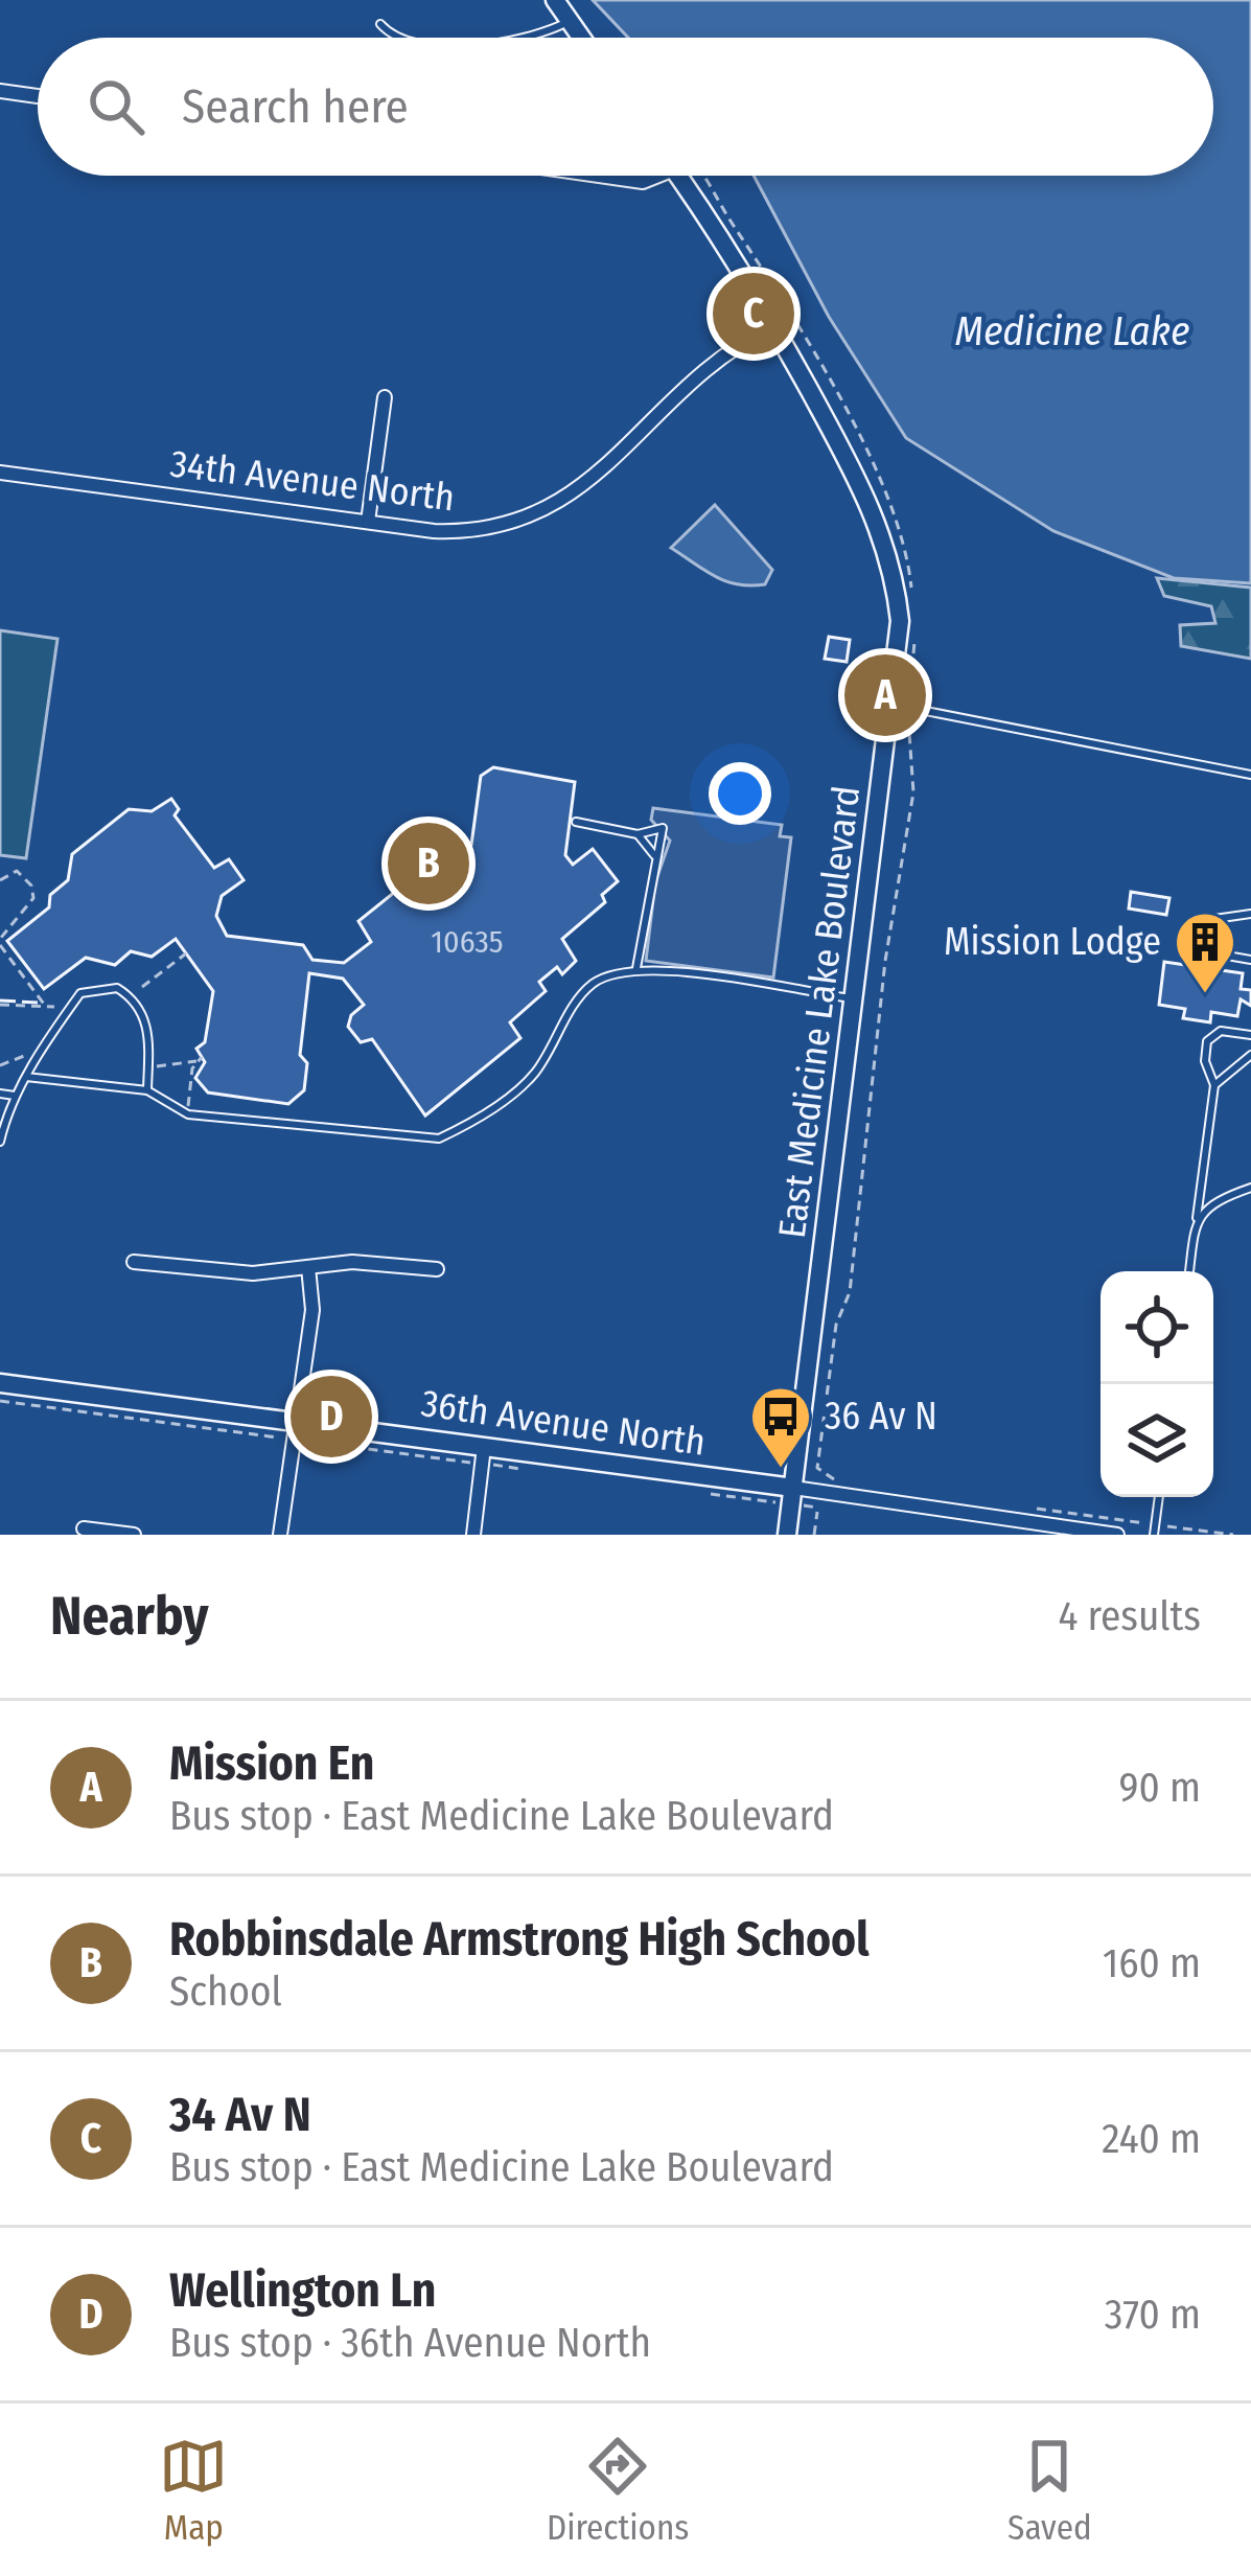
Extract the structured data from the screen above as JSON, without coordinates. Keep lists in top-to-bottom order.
{
  "streets": {
    "street": ["34th Avenue North", "East Medicine Lake Boulevard", "36th Avenue North"]
  },
  "crossings": [
    ["34th Avenue North", "East Medicine Lake Boulevard"],
    ["East Medicine Lake Boulevard", "36th Avenue North"]
  ],
  "water": ["Medicine Lake"],
  "places": {
    "building": ["Mission Lodge"],
    "bus stop": ["36 Av N"]
  },
  "house_numbers": ["10635"],
  "page": {
    "search": "Search here",
    "pins": [
      "C",
      "A",
      "B",
      "D"
    ],
    "heading": ["Nearby", "4 results"],
    "list": [
      {
        "mark": "A",
        "name": "Mission En",
        "note": "Bus stop · East Medicine Lake Boulevard",
        "value": "90 m"
      },
      {
        "mark": "B",
        "name": "Robbinsdale Armstrong High School",
        "note": "School",
        "value": "160 m"
      },
      {
        "mark": "C",
        "name": "34 Av N",
        "note": "Bus stop · East Medicine Lake Boulevard",
        "value": "240 m"
      },
      {
        "mark": "D",
        "name": "Wellington Ln",
        "note": "Bus stop · 36th Avenue North",
        "value": "370 m"
      }
    ],
    "nav": ["Map", "Directions", "Saved"]
  }
}
